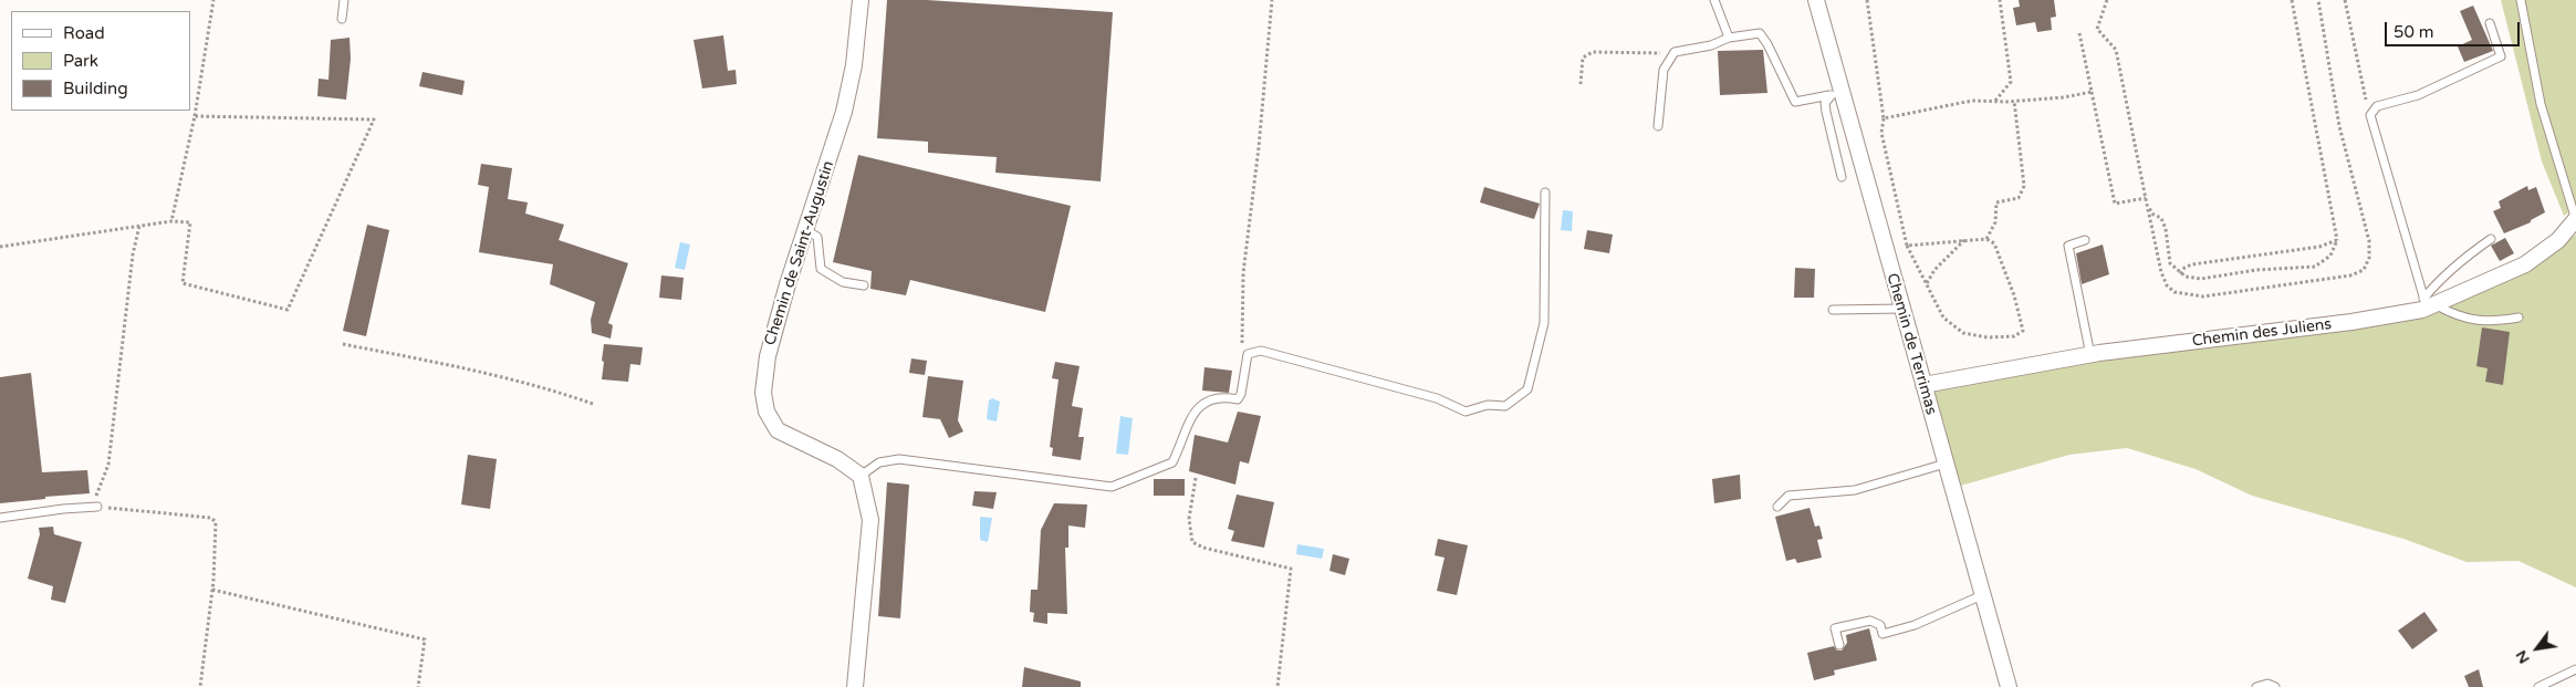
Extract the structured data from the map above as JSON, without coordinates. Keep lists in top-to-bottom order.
{
  "streets": {
    "street": ["Chemin de Saint-Augustin", "Chemin des Juliens", "Chemin de Terrimas"]
  },
  "crossings": [
    ["Chemin des Juliens", "Chemin de Terrimas"]
  ],
  "legend": ["Road", "Park", "Building"],
  "scale_bar": "50 m",
  "north": "bottom left"
}
